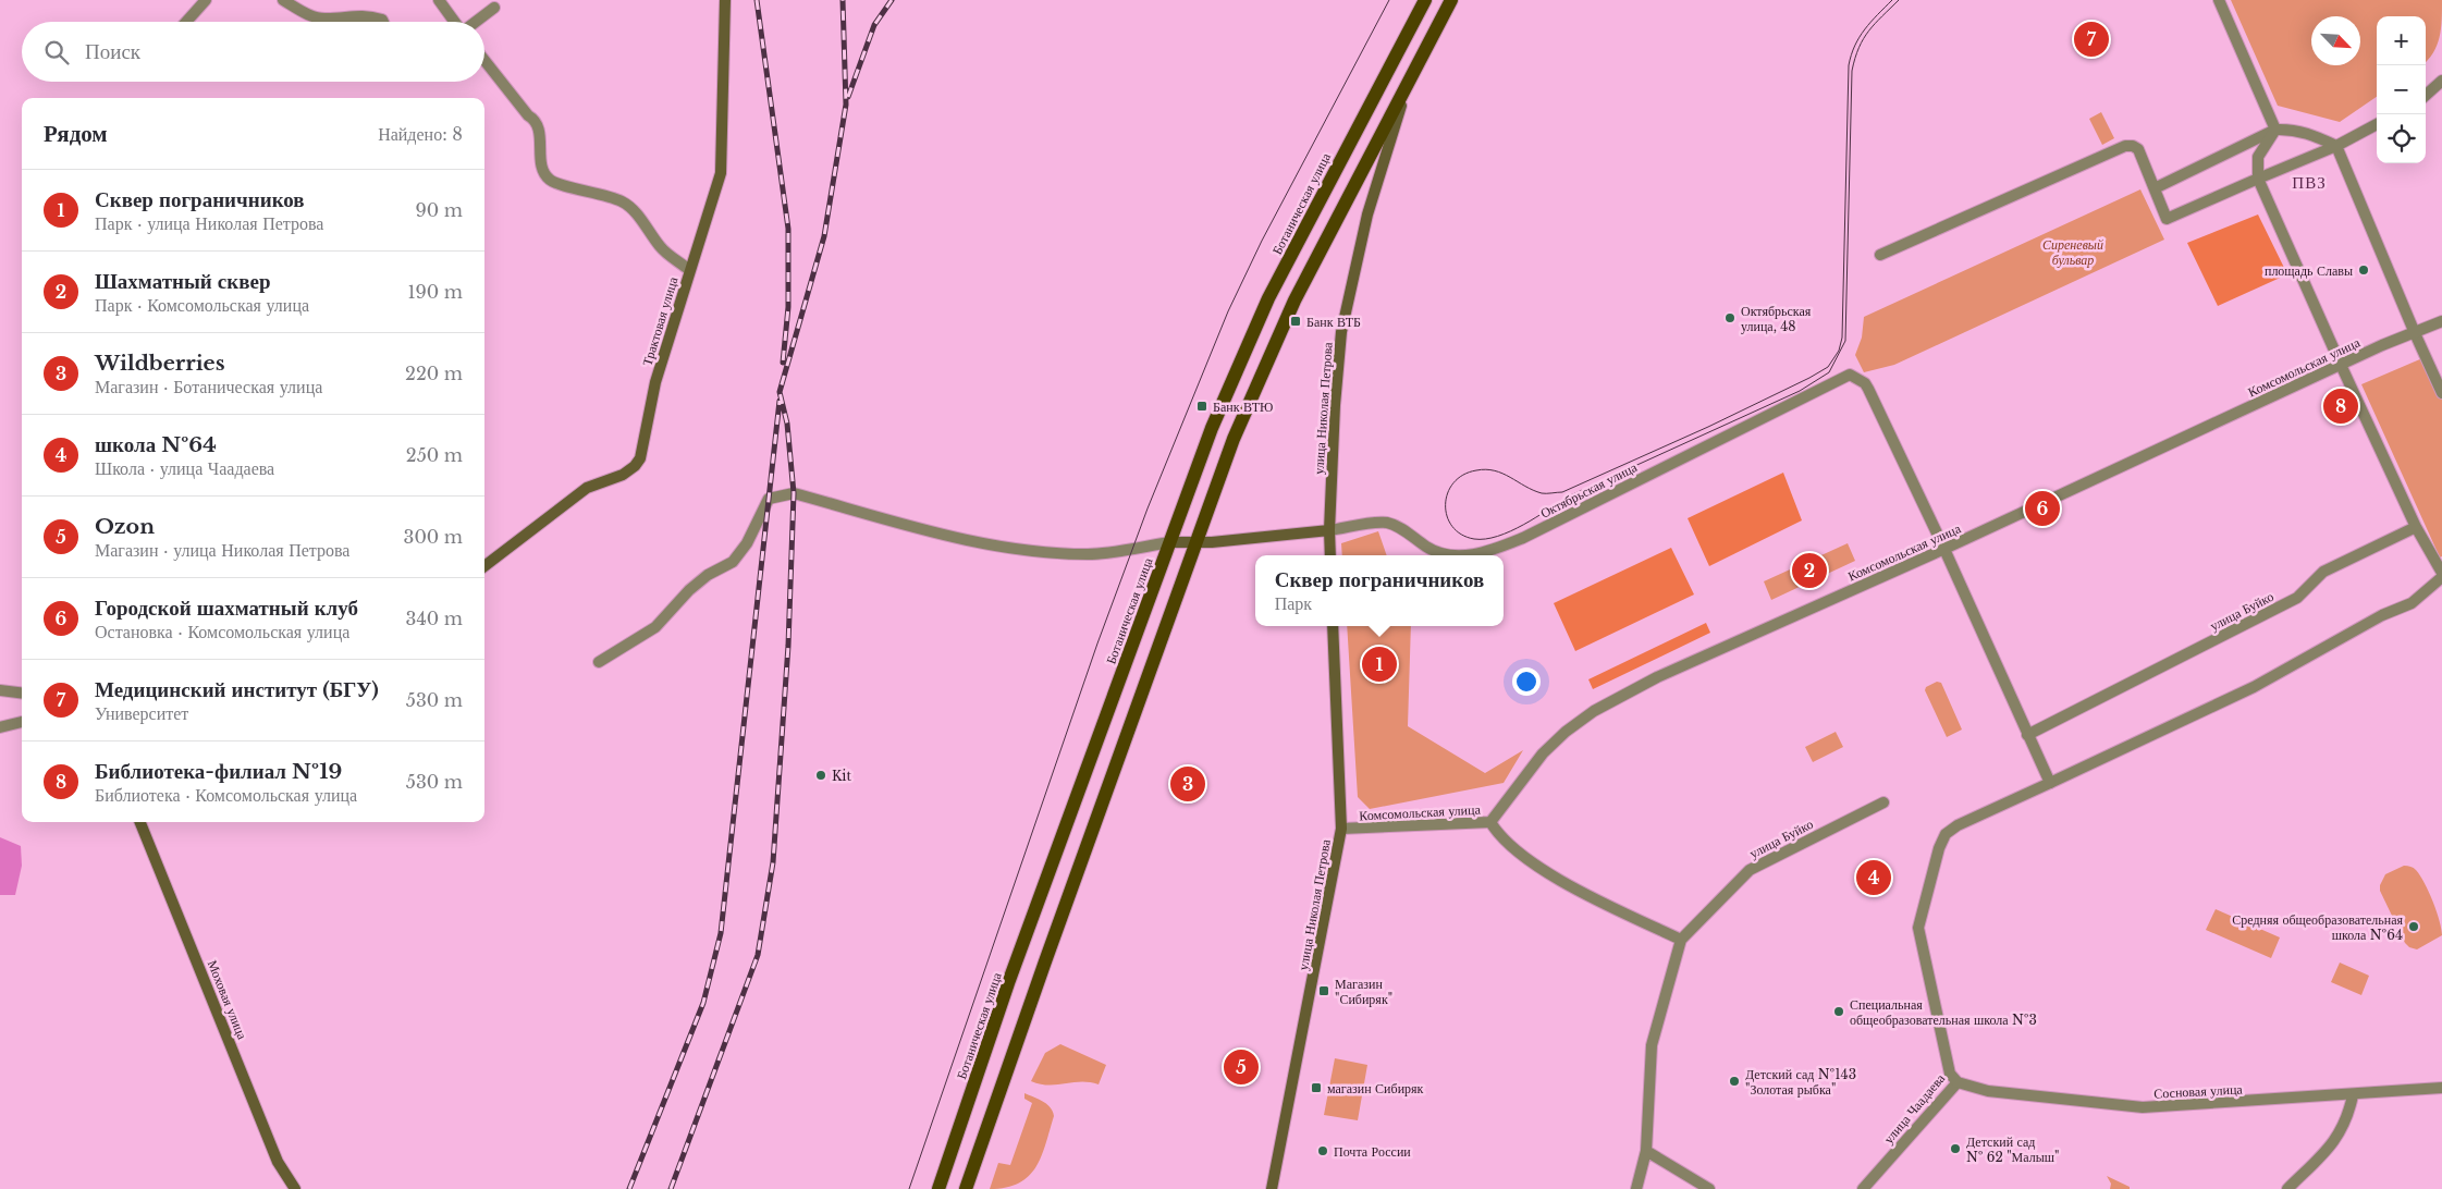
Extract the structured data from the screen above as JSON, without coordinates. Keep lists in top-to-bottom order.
{
  "streets": {
    "main road": [
      "Ботаническая улица",
      "Трактовая улица",
      "улица Николая Петрова",
      "Моховая улица"
    ],
    "street": [
      "Комсомольская улица",
      "Октябрьская улица",
      "улица Буйко",
      "Сосновая улица",
      "улица Чаадаева"
    ]
  },
  "crossings": [
    ["Комсомольская улица", "улица Николая Петрова"],
    ["Комсомольская улица", "Октябрьская улица"],
    ["улица Николая Петрова", "Октябрьская улица"],
    ["Сосновая улица", "улица Чаадаева"]
  ],
  "districts": ["ПВЗ"],
  "parks": ["Сиреневый бульвар"],
  "places": {
    "other": [
      "площадь Славы",
      "Октябрьская улица, 48",
      "Kit",
      "Средняя общеобразовательная школа №64",
      "Специальная общеобразовательная школа №3",
      "Детский сад №143 \"Золотая рыбка\"",
      "Детский сад № 62 \"Малыш\"",
      "Почта России"
    ],
    "transit": [
      "Банк ВТБ",
      "Банк ВТЮ",
      "Магазин \"Сибиряк\"",
      "магазин Сибиряк"
    ]
  },
  "north": "bottom right",
  "page": {
    "map_buttons": ["+", "−"],
    "pins": [
      "7",
      "8",
      "6",
      "2",
      "1",
      "3",
      "4",
      "5"
    ],
    "search": "Поиск",
    "heading": ["Рядом", "Найдено: 8"],
    "list": [
      {
        "mark": "1",
        "name": "Сквер пограничников",
        "note": "Парк · улица Николая Петрова",
        "value": "90 m"
      },
      {
        "mark": "2",
        "name": "Шахматный сквер",
        "note": "Парк · Комсомольская улица",
        "value": "190 m"
      },
      {
        "mark": "3",
        "name": "Wildberries",
        "note": "Магазин · Ботаническая улица",
        "value": "220 m"
      },
      {
        "mark": "4",
        "name": "школа №64",
        "note": "Школа · улица Чаадаева",
        "value": "250 m"
      },
      {
        "mark": "5",
        "name": "Ozon",
        "note": "Магазин · улица Николая Петрова",
        "value": "300 m"
      },
      {
        "mark": "6",
        "name": "Городской шахматный клуб",
        "note": "Остановка · Комсомольская улица",
        "value": "340 m"
      },
      {
        "mark": "7",
        "name": "Медицинский институт (БГУ)",
        "note": "Университет",
        "value": "530 m"
      },
      {
        "mark": "8",
        "name": "Библиотека-филиал №19",
        "note": "Библиотека · Комсомольская улица",
        "value": "530 m"
      }
    ],
    "popup": ["Сквер пограничников", "Парк"]
  }
}
